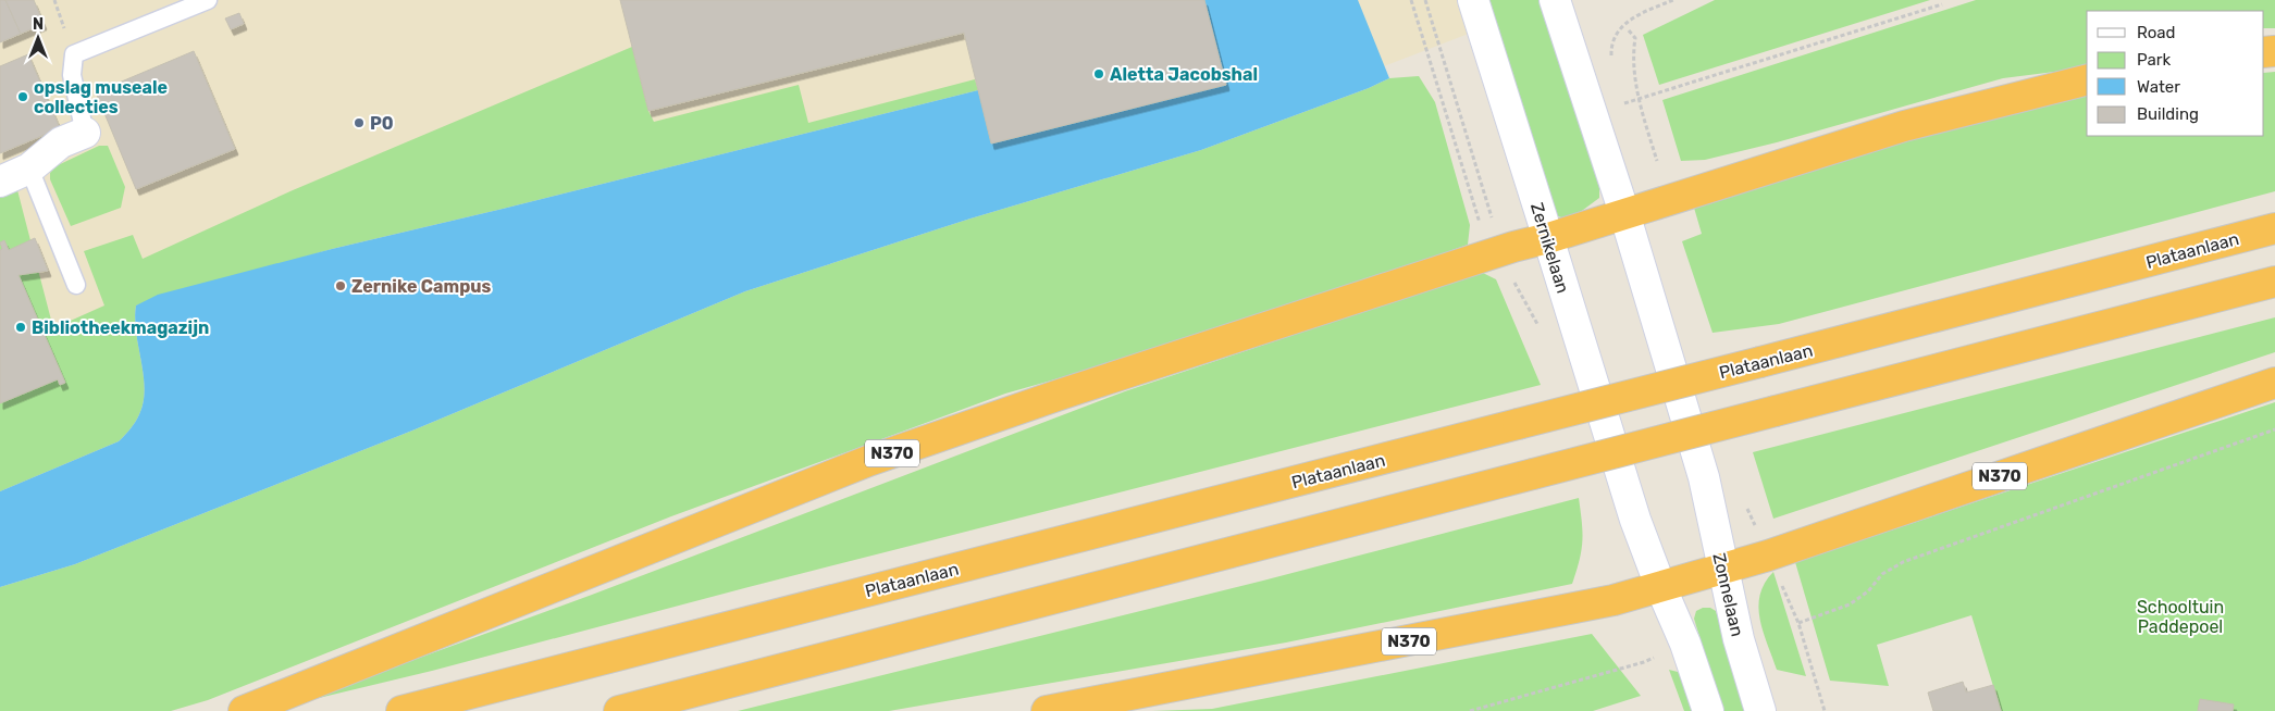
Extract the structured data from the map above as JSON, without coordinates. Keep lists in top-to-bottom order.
{
  "streets": {
    "highway": ["Plataanlaan", "N370"],
    "main road": ["Zernikelaan", "Zonnelaan"]
  },
  "crossings": [
    ["Zernikelaan", "N370"],
    ["N370", "Zonnelaan"]
  ],
  "parks": ["Schooltuin Paddepoel"],
  "places": [
    "Aletta Jacobshal",
    "opslag museale collecties",
    "P0",
    "Zernike Campus",
    "Bibliotheekmagazijn"
  ],
  "legend": [
    "Road",
    "Park",
    "Water",
    "Building"
  ],
  "north": "top"
}
